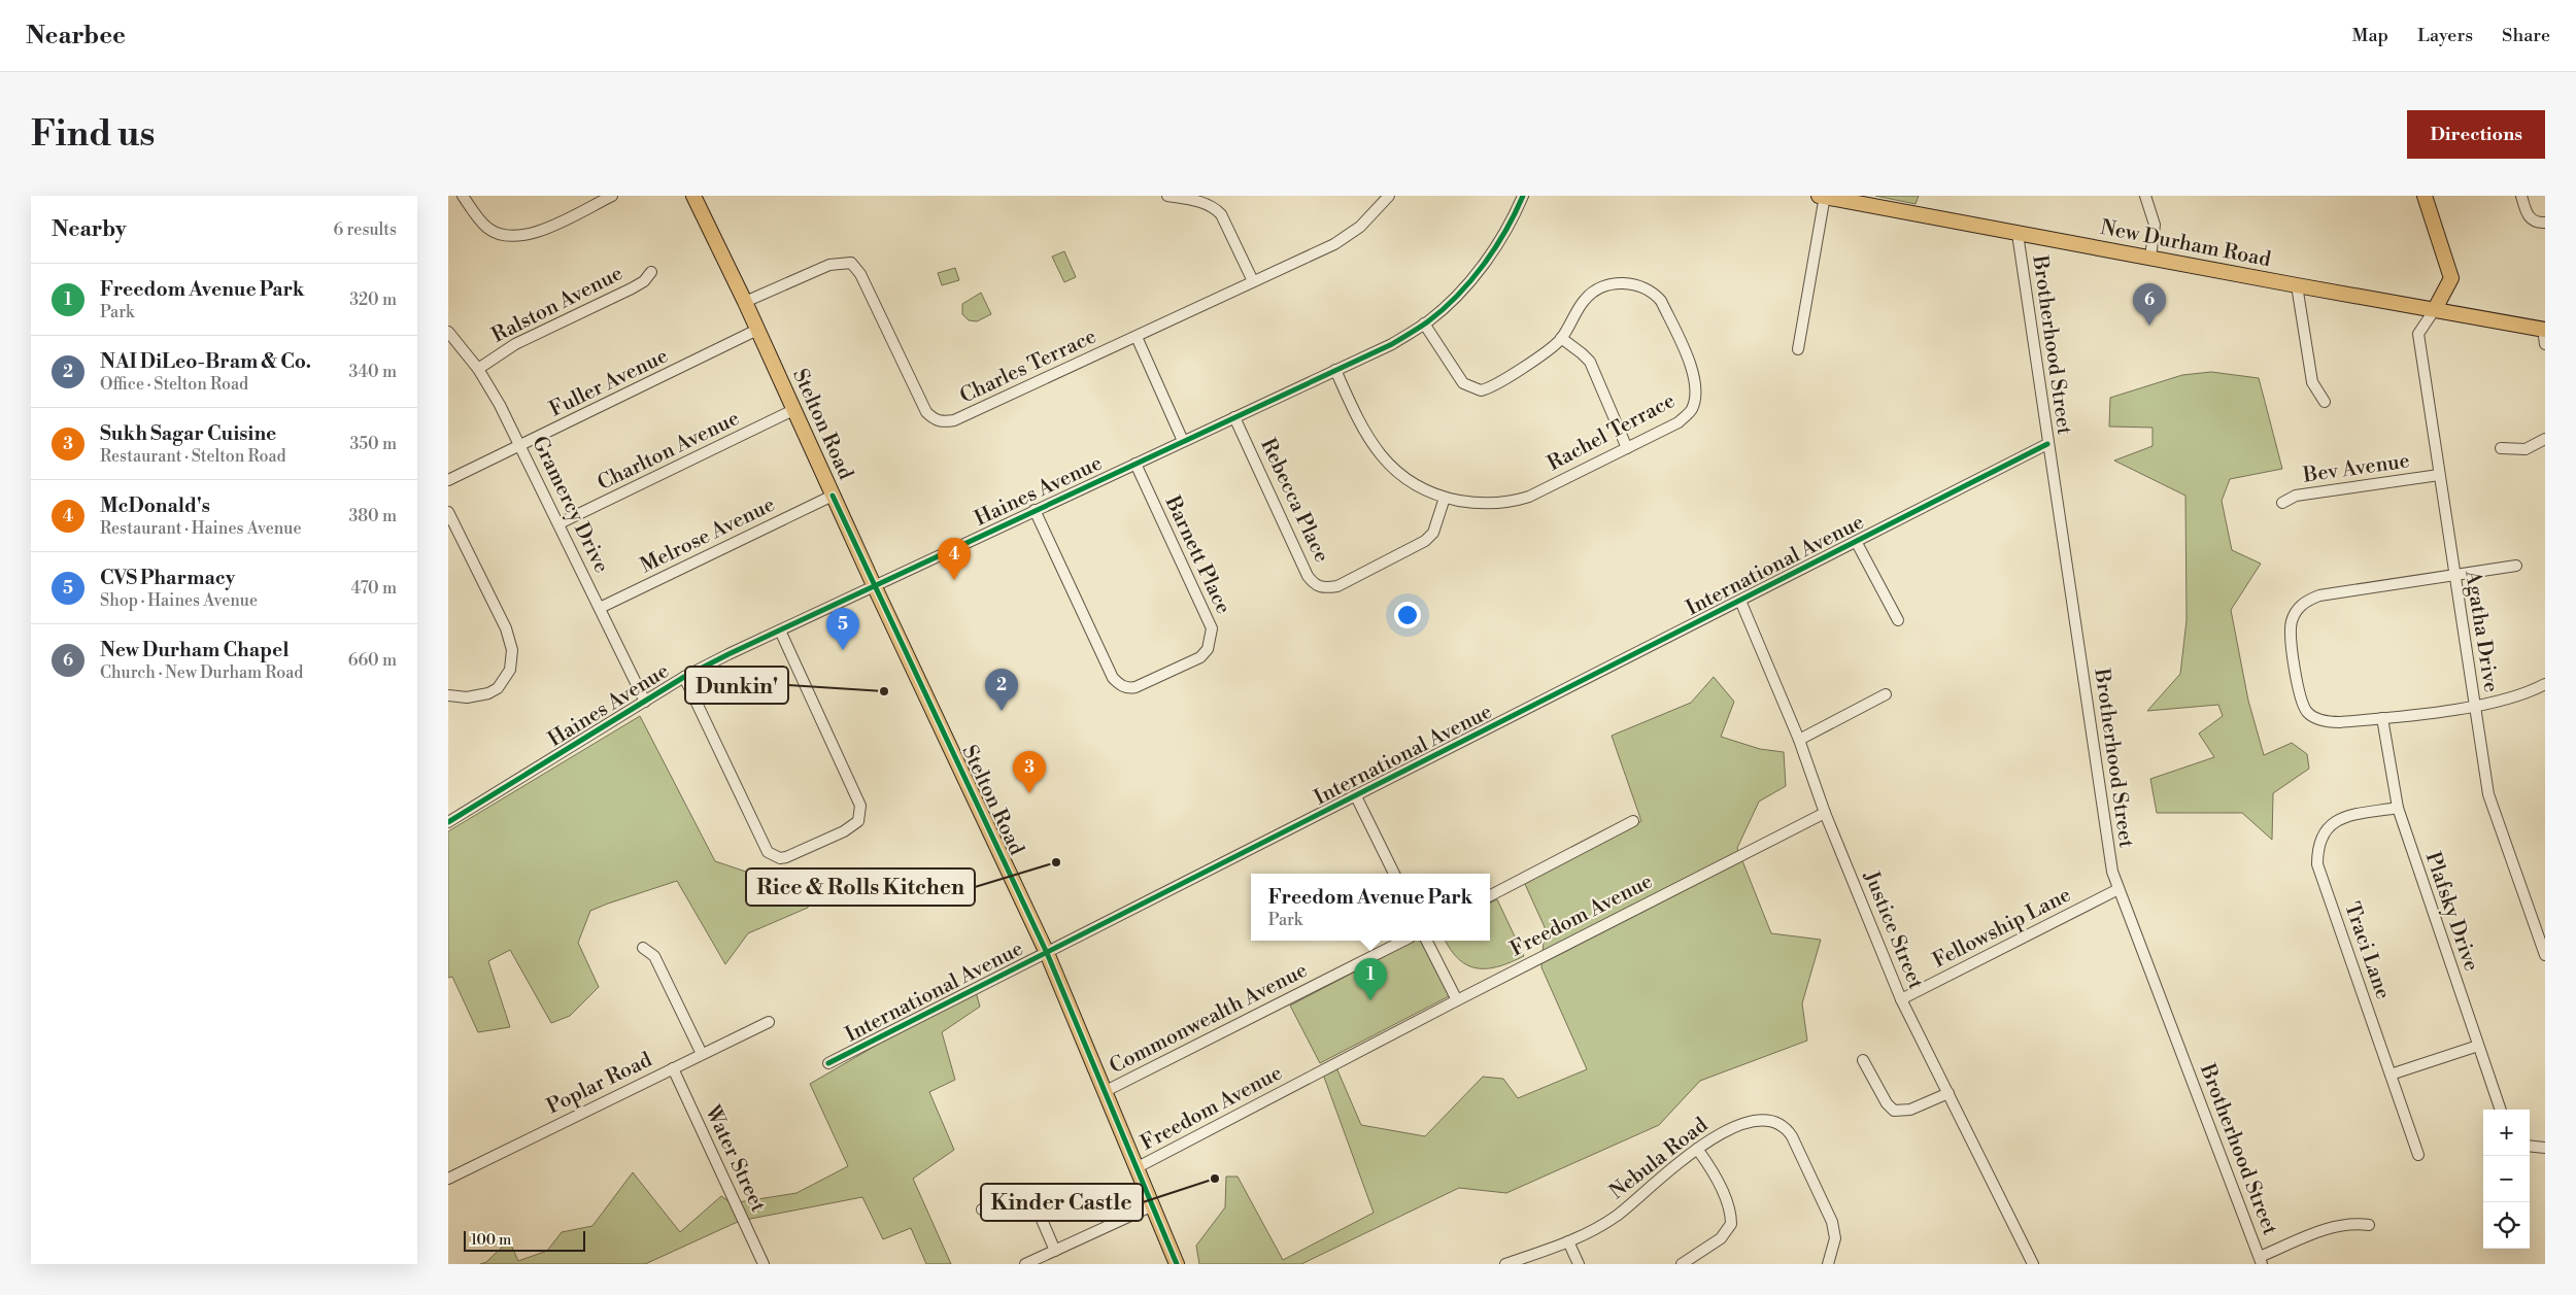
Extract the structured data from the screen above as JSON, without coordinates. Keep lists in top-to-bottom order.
{
  "streets": {
    "main road": ["New Durham Road", "Stelton Road"],
    "street": [
      "Ralston Avenue",
      "Brotherhood Street",
      "Charles Terrace",
      "Fuller Avenue",
      "Rachel Terrace",
      "Charlton Avenue",
      "Bev Avenue",
      "Haines Avenue",
      "Rebecca Place",
      "Gramercy Drive",
      "Melrose Avenue",
      "Barnett Place",
      "International Avenue",
      "Agatha Drive",
      "Plafsky Drive",
      "Freedom Avenue",
      "Fellowship Lane",
      "Justice Street",
      "Traci Lane",
      "Commonwealth Avenue",
      "Poplar Road",
      "Water Street",
      "Nebula Road"
    ]
  },
  "crossings": [
    ["New Durham Road", "Brotherhood Street"],
    ["New Durham Road", "Agatha Drive"],
    ["Ralston Avenue", "Gramercy Drive"],
    ["Brotherhood Street", "International Avenue"],
    ["Brotherhood Street", "Fellowship Lane"],
    ["Charles Terrace", "Stelton Road"],
    ["Fuller Avenue", "Stelton Road"],
    ["Fuller Avenue", "Gramercy Drive"],
    ["Stelton Road", "Charlton Avenue"],
    ["Stelton Road", "Haines Avenue"],
    ["Stelton Road", "Melrose Avenue"],
    ["Stelton Road", "International Avenue"],
    ["Stelton Road", "Freedom Avenue"],
    ["Stelton Road", "Commonwealth Avenue"],
    ["Rachel Terrace", "Haines Avenue"],
    ["Rachel Terrace", "Rebecca Place"],
    ["Charlton Avenue", "Gramercy Drive"],
    ["Bev Avenue", "Agatha Drive"],
    ["Haines Avenue", "Rebecca Place"],
    ["Haines Avenue", "Gramercy Drive"],
    ["Haines Avenue", "Barnett Place"],
    ["Gramercy Drive", "Melrose Avenue"],
    ["International Avenue", "Justice Street"],
    ["Plafsky Drive", "Traci Lane"],
    ["Freedom Avenue", "Justice Street"],
    ["Fellowship Lane", "Justice Street"],
    ["Poplar Road", "Water Street"]
  ],
  "places": ["Dunkin'", "Rice & Rolls Kitchen", "Kinder Castle"],
  "scale_bar": "100 m",
  "page": {
    "header": "Nearbee",
    "nav": ["Map", "Layers", "Share"],
    "buttons": "Directions",
    "title": "Find us",
    "heading": ["Nearby", "6 results"],
    "list": [
      {
        "mark": "1",
        "name": "Freedom Avenue Park",
        "note": "Park",
        "value": "320 m"
      },
      {
        "mark": "2",
        "name": "NAI DiLeo-Bram & Co.",
        "note": "Office · Stelton Road",
        "value": "340 m"
      },
      {
        "mark": "3",
        "name": "Sukh Sagar Cuisine",
        "note": "Restaurant · Stelton Road",
        "value": "350 m"
      },
      {
        "mark": "4",
        "name": "McDonald's",
        "note": "Restaurant · Haines Avenue",
        "value": "380 m"
      },
      {
        "mark": "5",
        "name": "CVS Pharmacy",
        "note": "Shop · Haines Avenue",
        "value": "470 m"
      },
      {
        "mark": "6",
        "name": "New Durham Chapel",
        "note": "Church · New Durham Road",
        "value": "660 m"
      }
    ],
    "pins": [
      "6",
      "4",
      "5",
      "2",
      "3",
      "1"
    ],
    "popup": ["Freedom Avenue Park", "Park"],
    "map_buttons": ["+", "−"],
    "scale": "100 m"
  }
}
